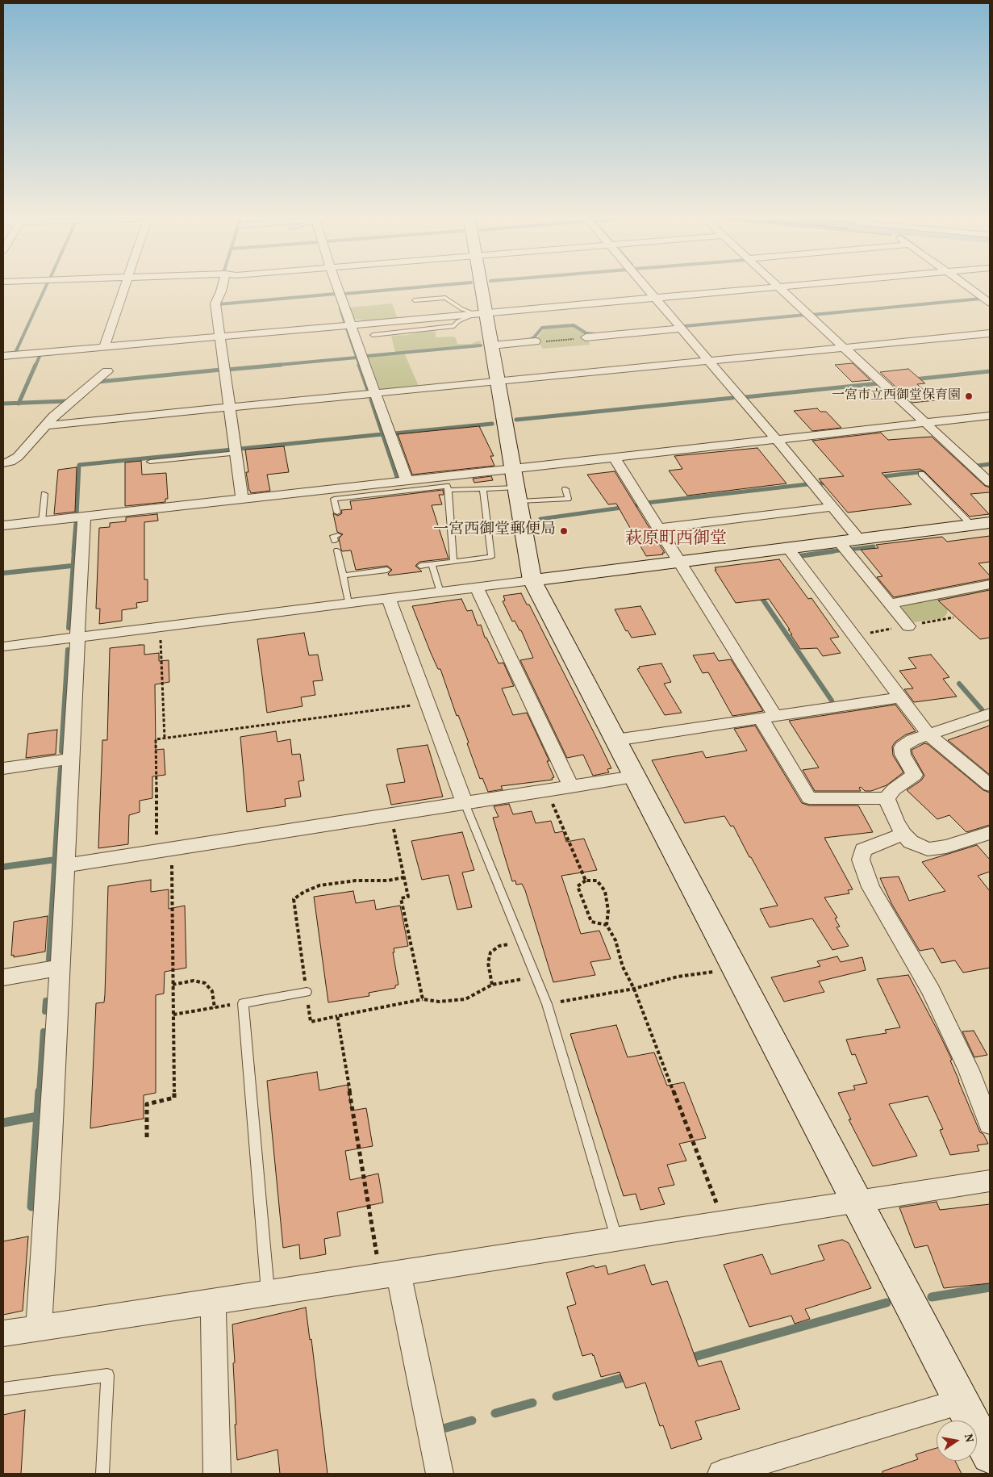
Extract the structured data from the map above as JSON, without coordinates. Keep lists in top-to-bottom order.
{
  "districts": ["萩原町西御堂"],
  "places": ["一宮市立西御堂保育園", "一宮西御堂郵便局"],
  "north": "right"
}
